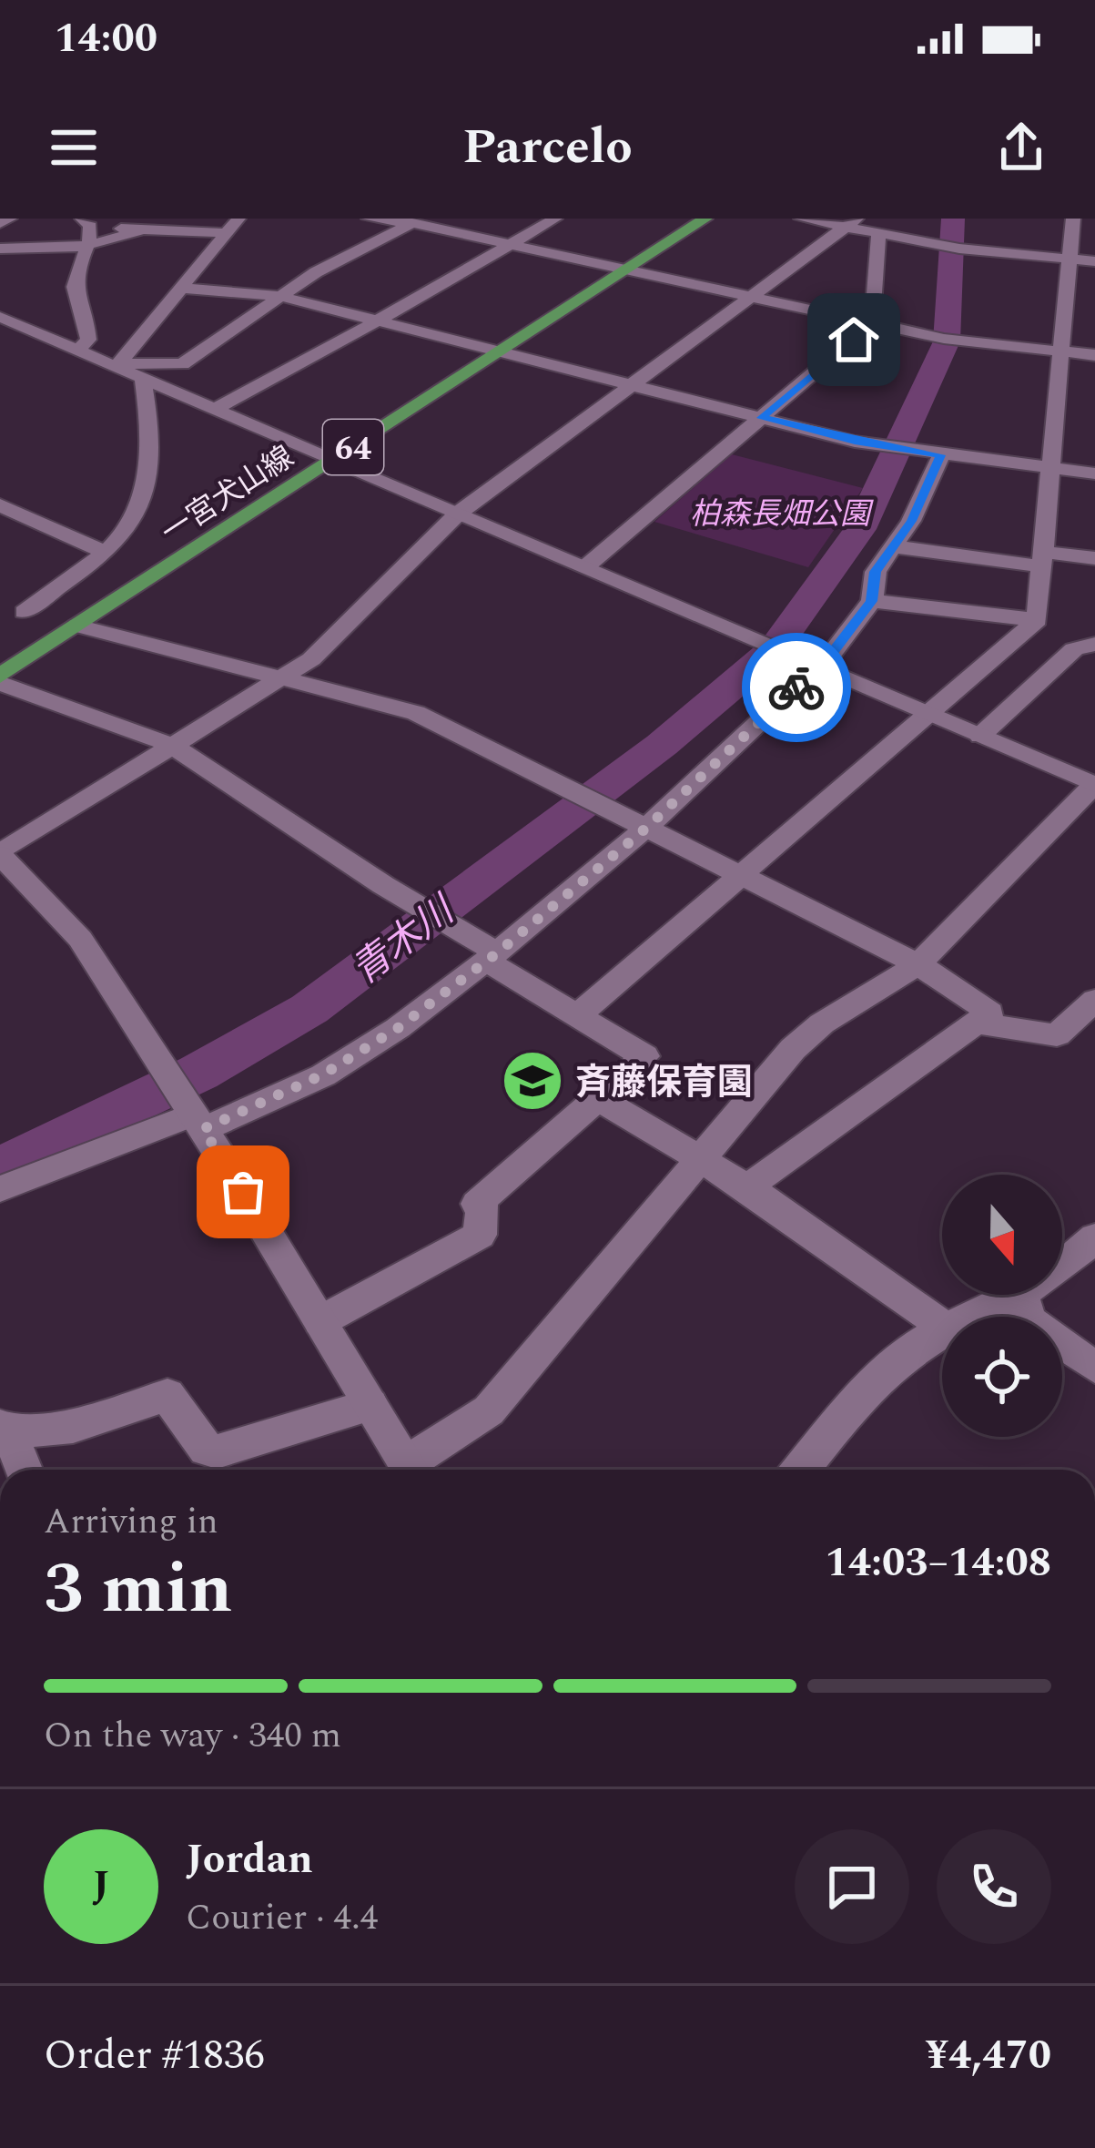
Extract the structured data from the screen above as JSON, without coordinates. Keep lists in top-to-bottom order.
{
  "streets": {
    "main road": ["64", "一宮犬山線"]
  },
  "water": ["青木川"],
  "parks": ["柏森長畑公園"],
  "places": {
    "school or university": ["斉藤保育園"]
  },
  "north": "bottom",
  "page": {
    "status": "14:00",
    "header": "Parcelo",
    "heading": ["3 min", "Arriving in", "14:03–14:08"],
    "panel": [
      "Jordan",
      "Courier · 4.4",
      "Order #1836",
      "¥4,470"
    ],
    "bar": "On the way · 340 m",
    "round": "J"
  }
}
